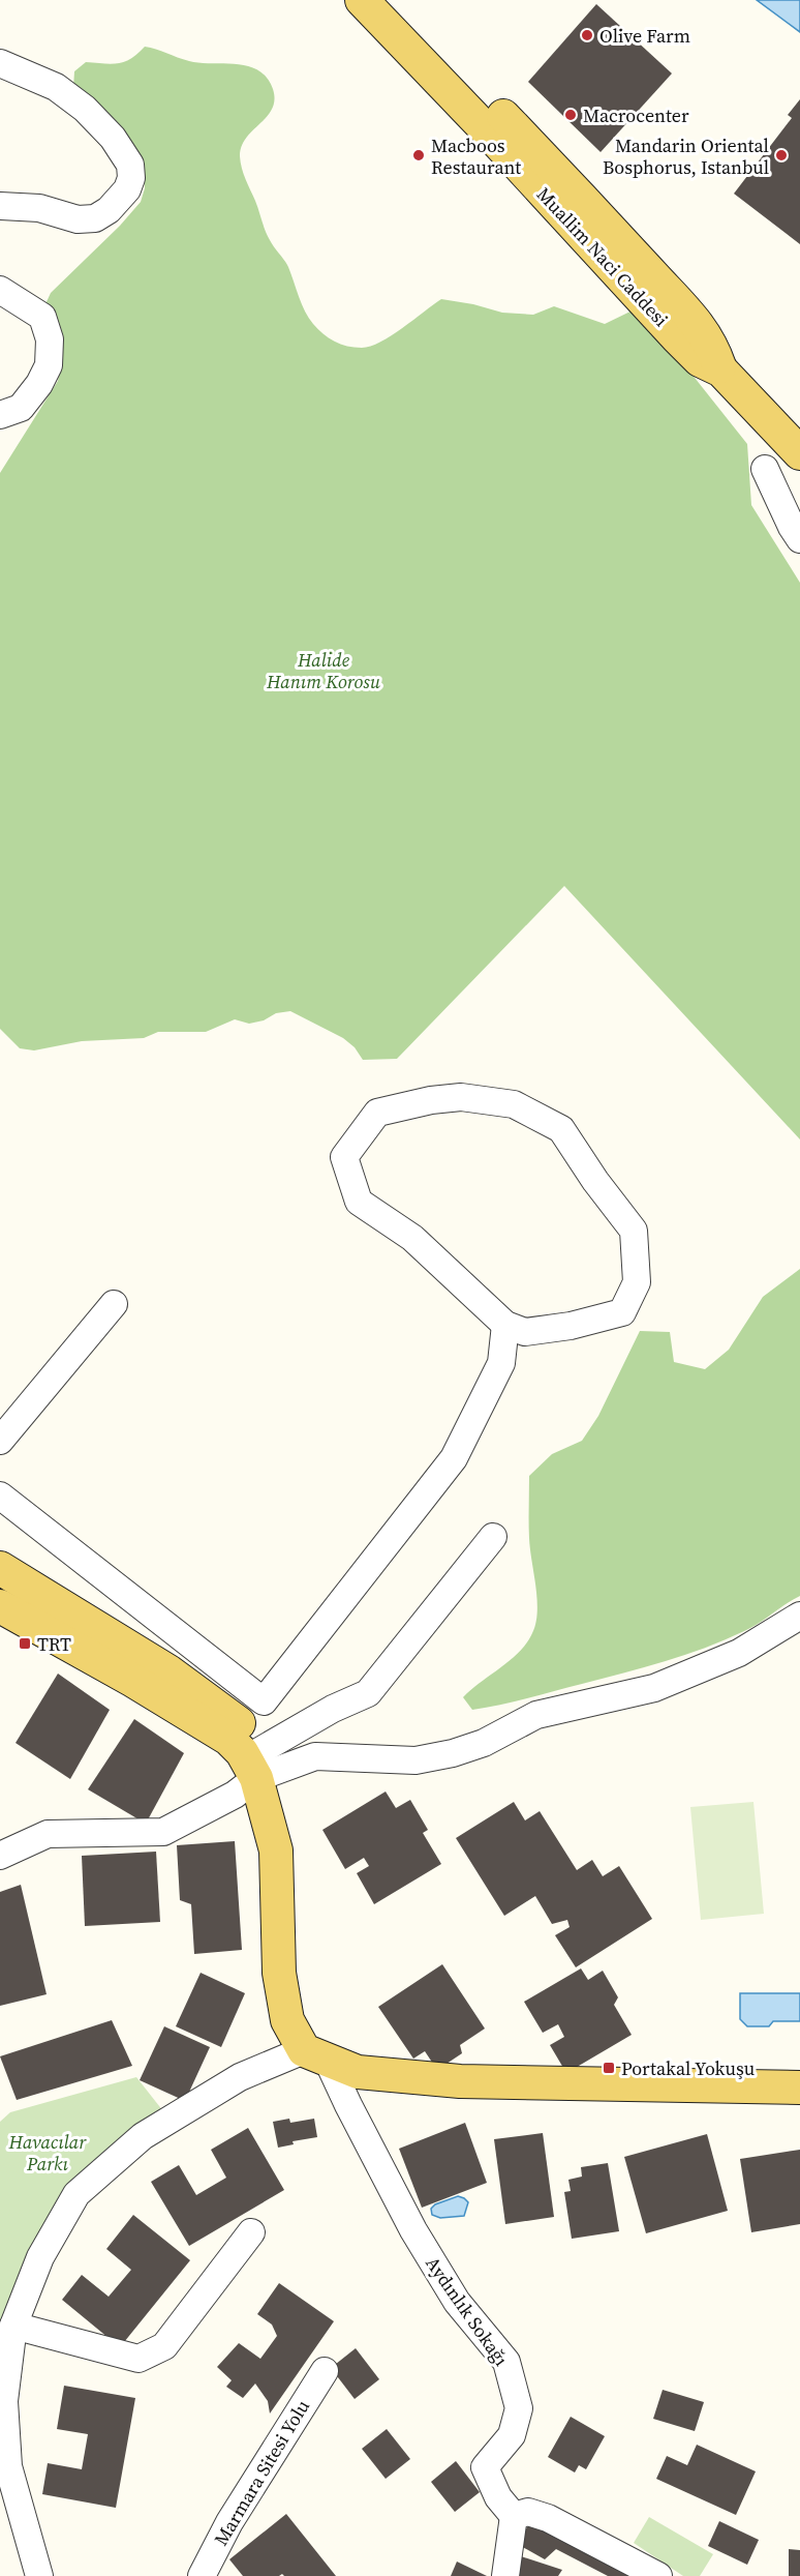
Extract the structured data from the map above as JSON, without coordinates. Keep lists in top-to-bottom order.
{
  "streets": {
    "main road": ["Muallim Naci Caddesi"],
    "street": ["Aydınlık Sokağı", "Marmara Sitesi Yolu"]
  },
  "parks": ["Halide Hanım Korosu", "Havacılar Parkı"],
  "places": {
    "other": [
      "Olive Farm",
      "Macrocenter",
      "Macboos Restaurant",
      "Mandarin Oriental Bosphorus, Istanbul"
    ],
    "transit": ["TRT", "Portakal Yokuşu"]
  }
}
